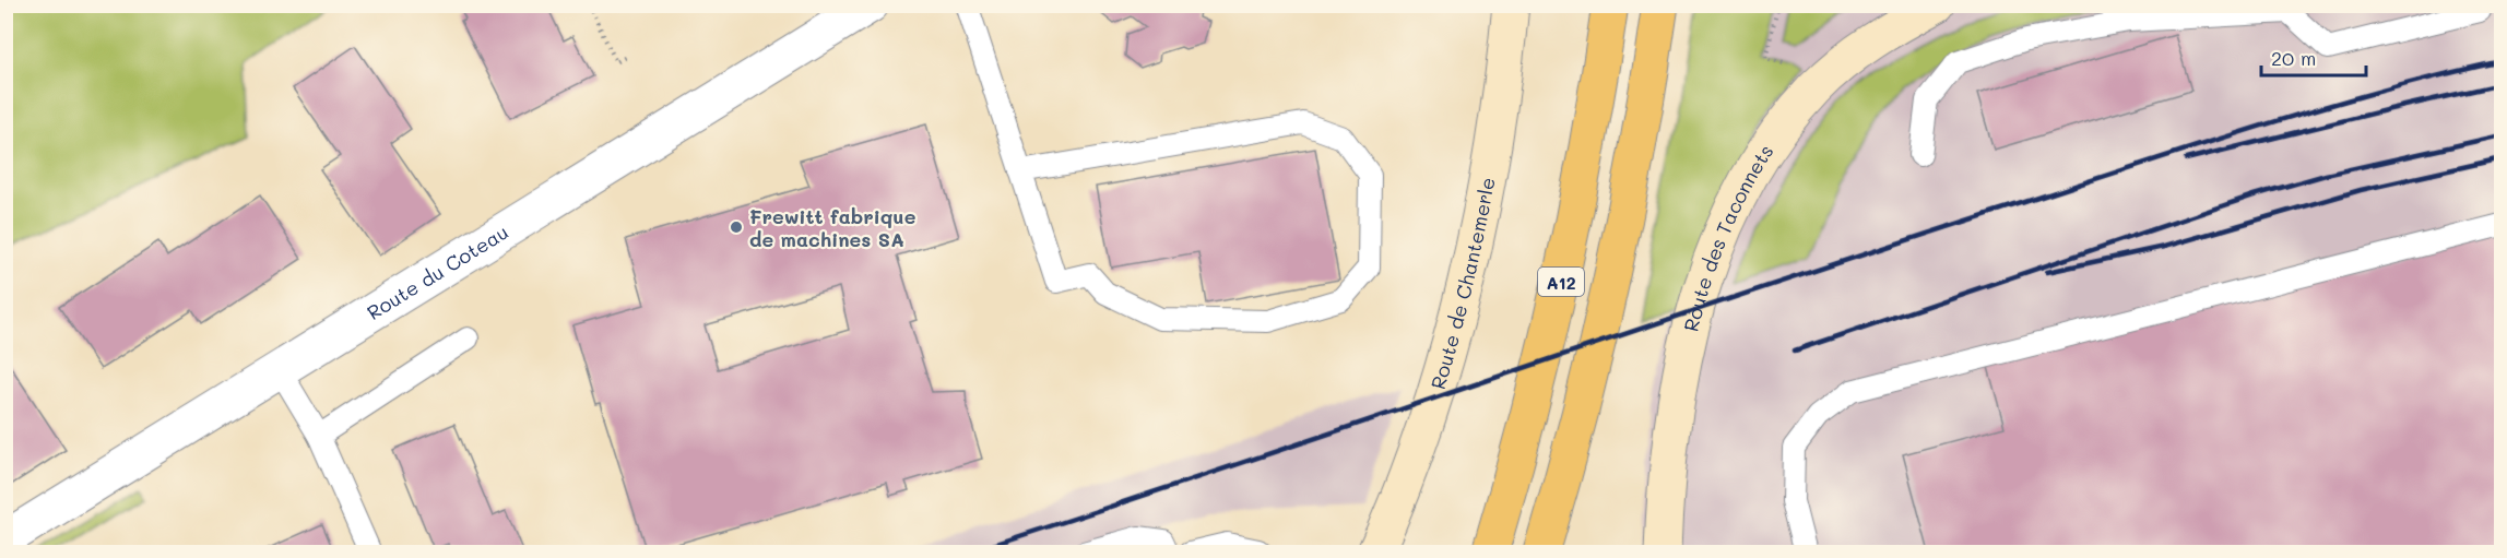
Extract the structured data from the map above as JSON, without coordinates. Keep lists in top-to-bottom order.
{
  "streets": {
    "highway": ["A12"],
    "street": ["Route des Taconnets", "Route du Coteau", "Route de Chantemerle"]
  },
  "places": ["Frewitt fabrique de machines SA"],
  "scale_bar": "20 m"
}
